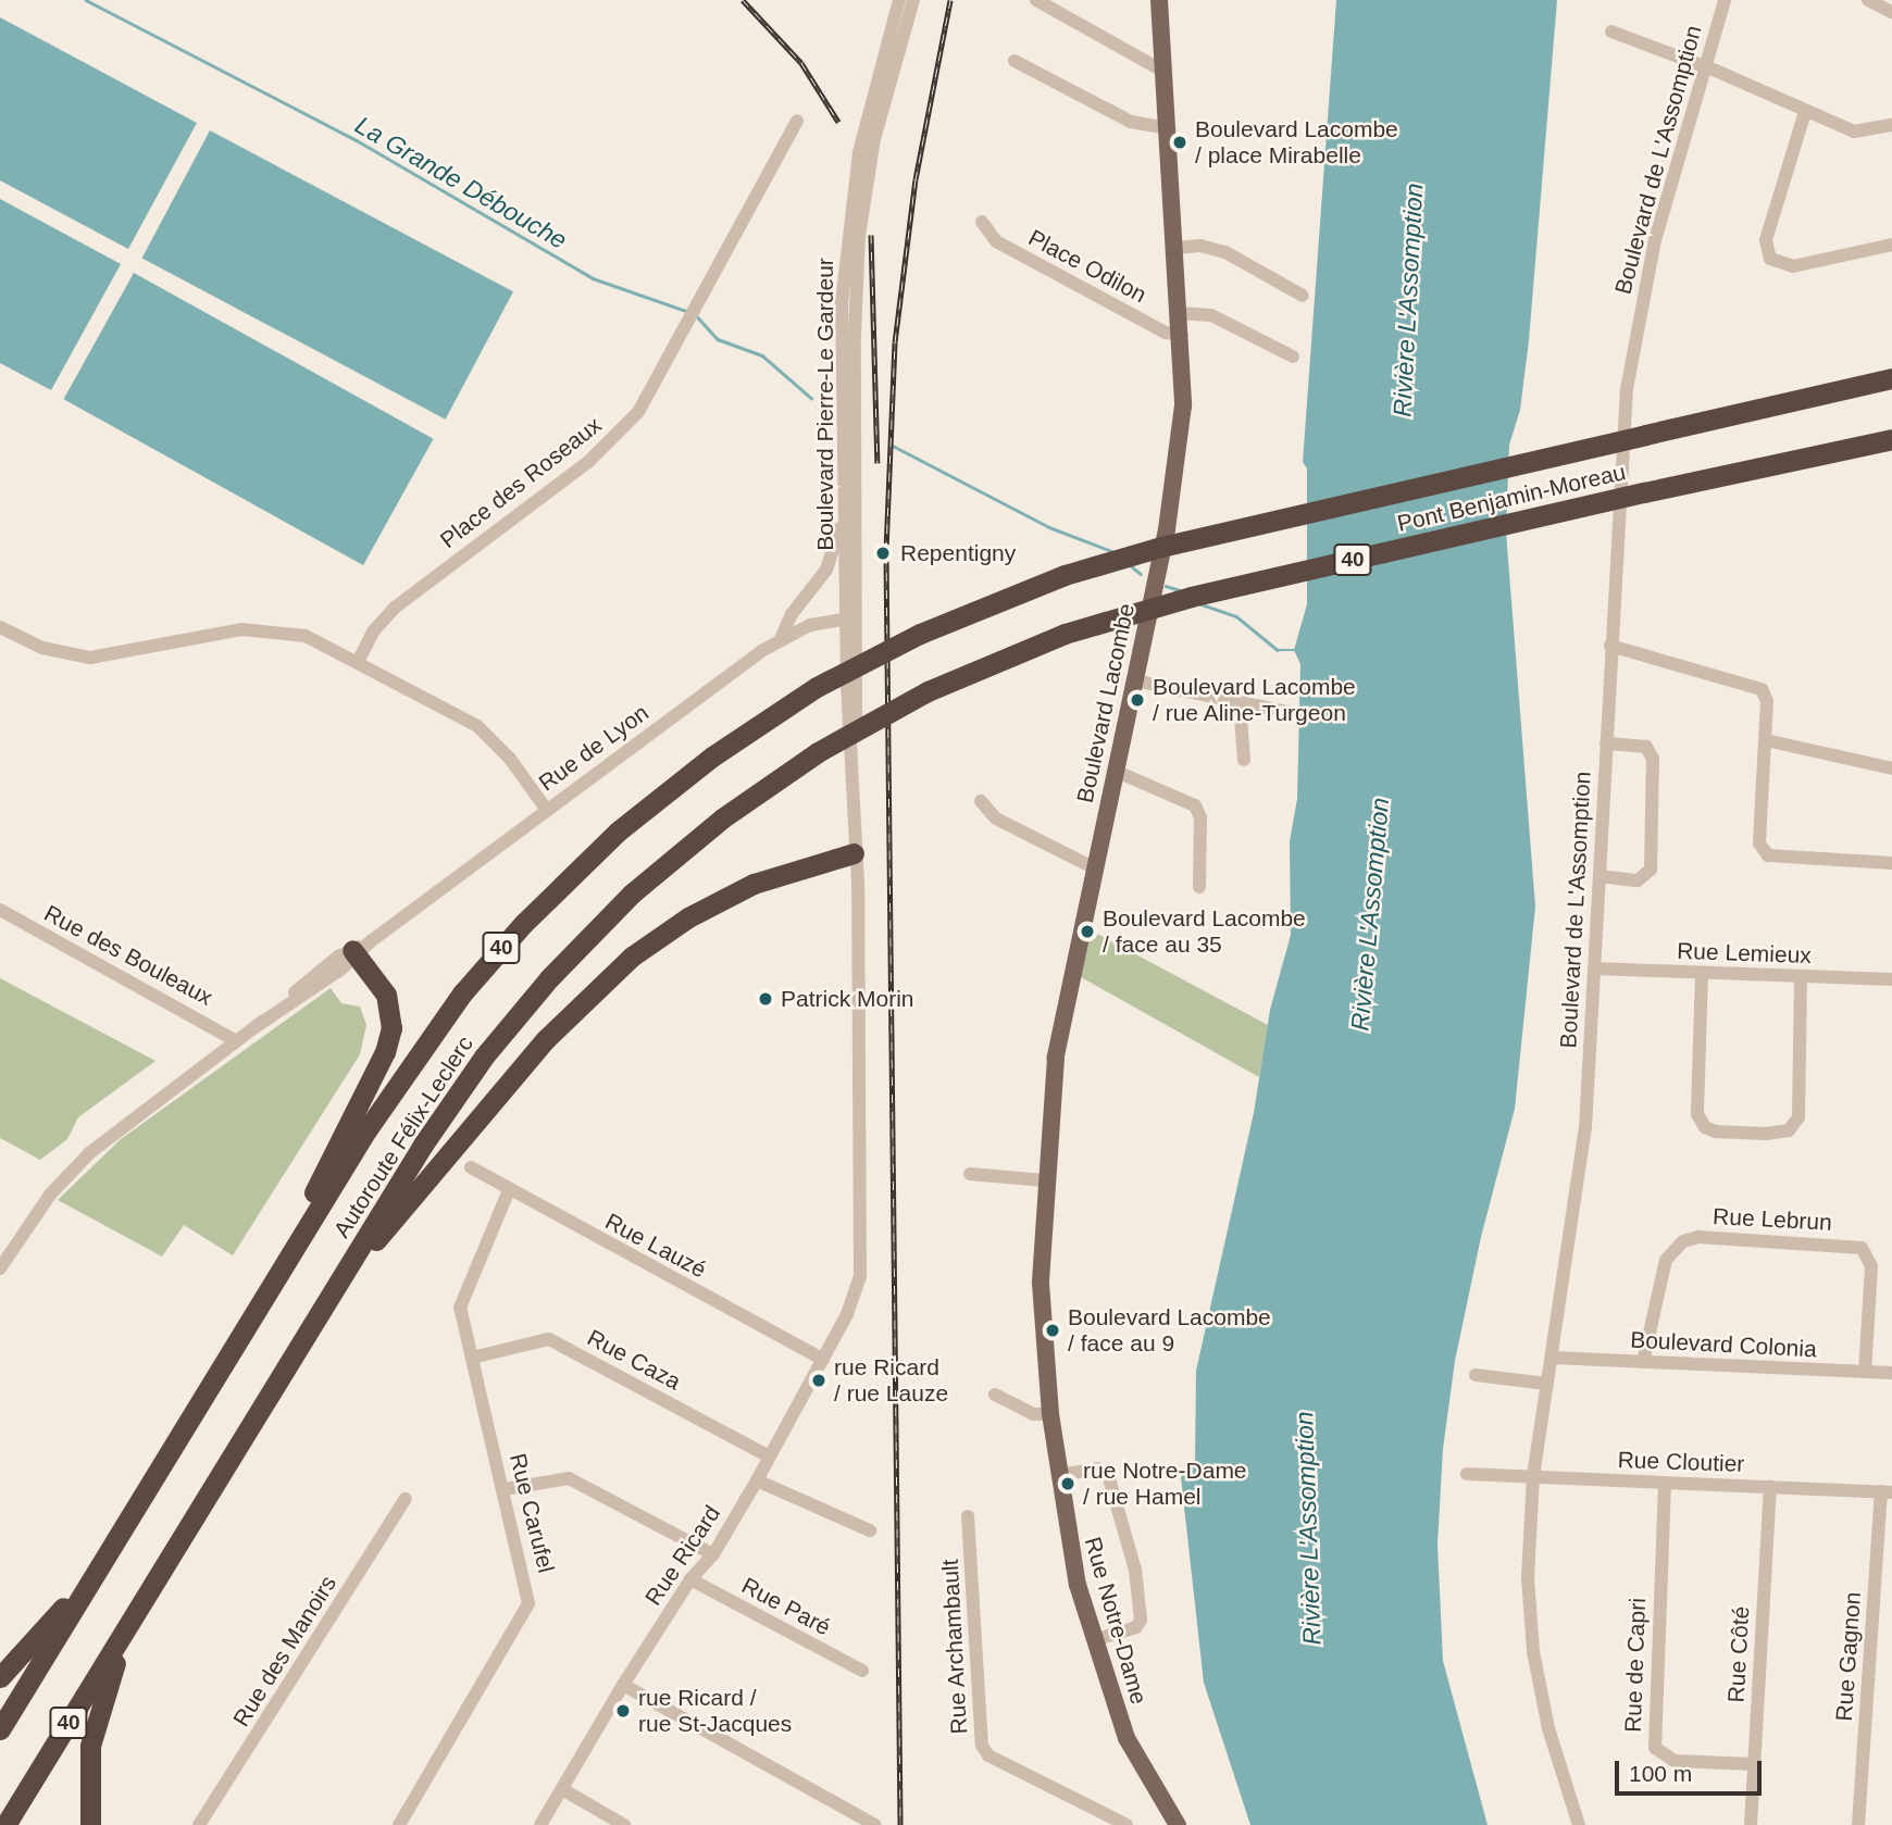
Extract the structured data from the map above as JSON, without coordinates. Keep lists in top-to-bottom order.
{
  "streets": {
    "highway": ["Pont Benjamin-Moreau", "40", "Autoroute Félix-Leclerc"],
    "main road": ["Boulevard Lacombe", "Rue Notre-Dame"],
    "street": [
      "Boulevard de L'Assomption",
      "Place Odilon",
      "Boulevard Pierre-Le Gardeur",
      "Place des Roseaux",
      "Rue de Lyon",
      "Rue Lemieux",
      "Rue des Bouleaux",
      "Rue Lebrun",
      "Rue Lauzé",
      "Boulevard Colonia",
      "Rue Caza",
      "Rue Cloutier",
      "Rue Carufel",
      "Rue Ricard",
      "Rue Paré",
      "Rue Archambault",
      "Rue des Manoirs",
      "Rue Côté",
      "Rue Gagnon",
      "Rue de Capri"
    ]
  },
  "crossings": [
    ["Boulevard de L'Assomption", "Rue Lemieux"],
    ["Boulevard de L'Assomption", "Boulevard Colonia"],
    ["Boulevard de L'Assomption", "Rue Cloutier"],
    ["Place Odilon", "Boulevard Lacombe"],
    ["Boulevard Pierre-Le Gardeur", "Rue de Lyon"],
    ["Boulevard Pierre-Le Gardeur", "Rue Ricard"],
    ["Pont Benjamin-Moreau", "Autoroute Félix-Leclerc"],
    ["Boulevard Lacombe", "Rue Notre-Dame"],
    ["Rue de Lyon", "Rue des Bouleaux"],
    ["Rue Lebrun", "Boulevard Colonia"],
    ["Rue Lauzé", "Rue Carufel"],
    ["Rue Lauzé", "Rue Ricard"],
    ["Rue Caza", "Rue Carufel"],
    ["Rue Caza", "Rue Ricard"],
    ["Rue Cloutier", "Rue Côté"],
    ["Rue Cloutier", "Rue Gagnon"],
    ["Rue Cloutier", "Rue de Capri"],
    ["Rue Ricard", "Rue Paré"],
    ["Rue Côté", "Rue de Capri"]
  ],
  "water": ["La Grande Débouche", "Rivière L'Assomption"],
  "places": [
    "Boulevard Lacombe / place Mirabelle",
    "Repentigny",
    "Boulevard Lacombe / rue Aline-Turgeon",
    "Boulevard Lacombe / face au 35",
    "Patrick Morin",
    "Boulevard Lacombe / face au 9",
    "rue Ricard / rue Lauze",
    "rue Notre-Dame / rue Hamel",
    "rue Ricard / rue St-Jacques"
  ],
  "scale_bar": "100 m"
}
